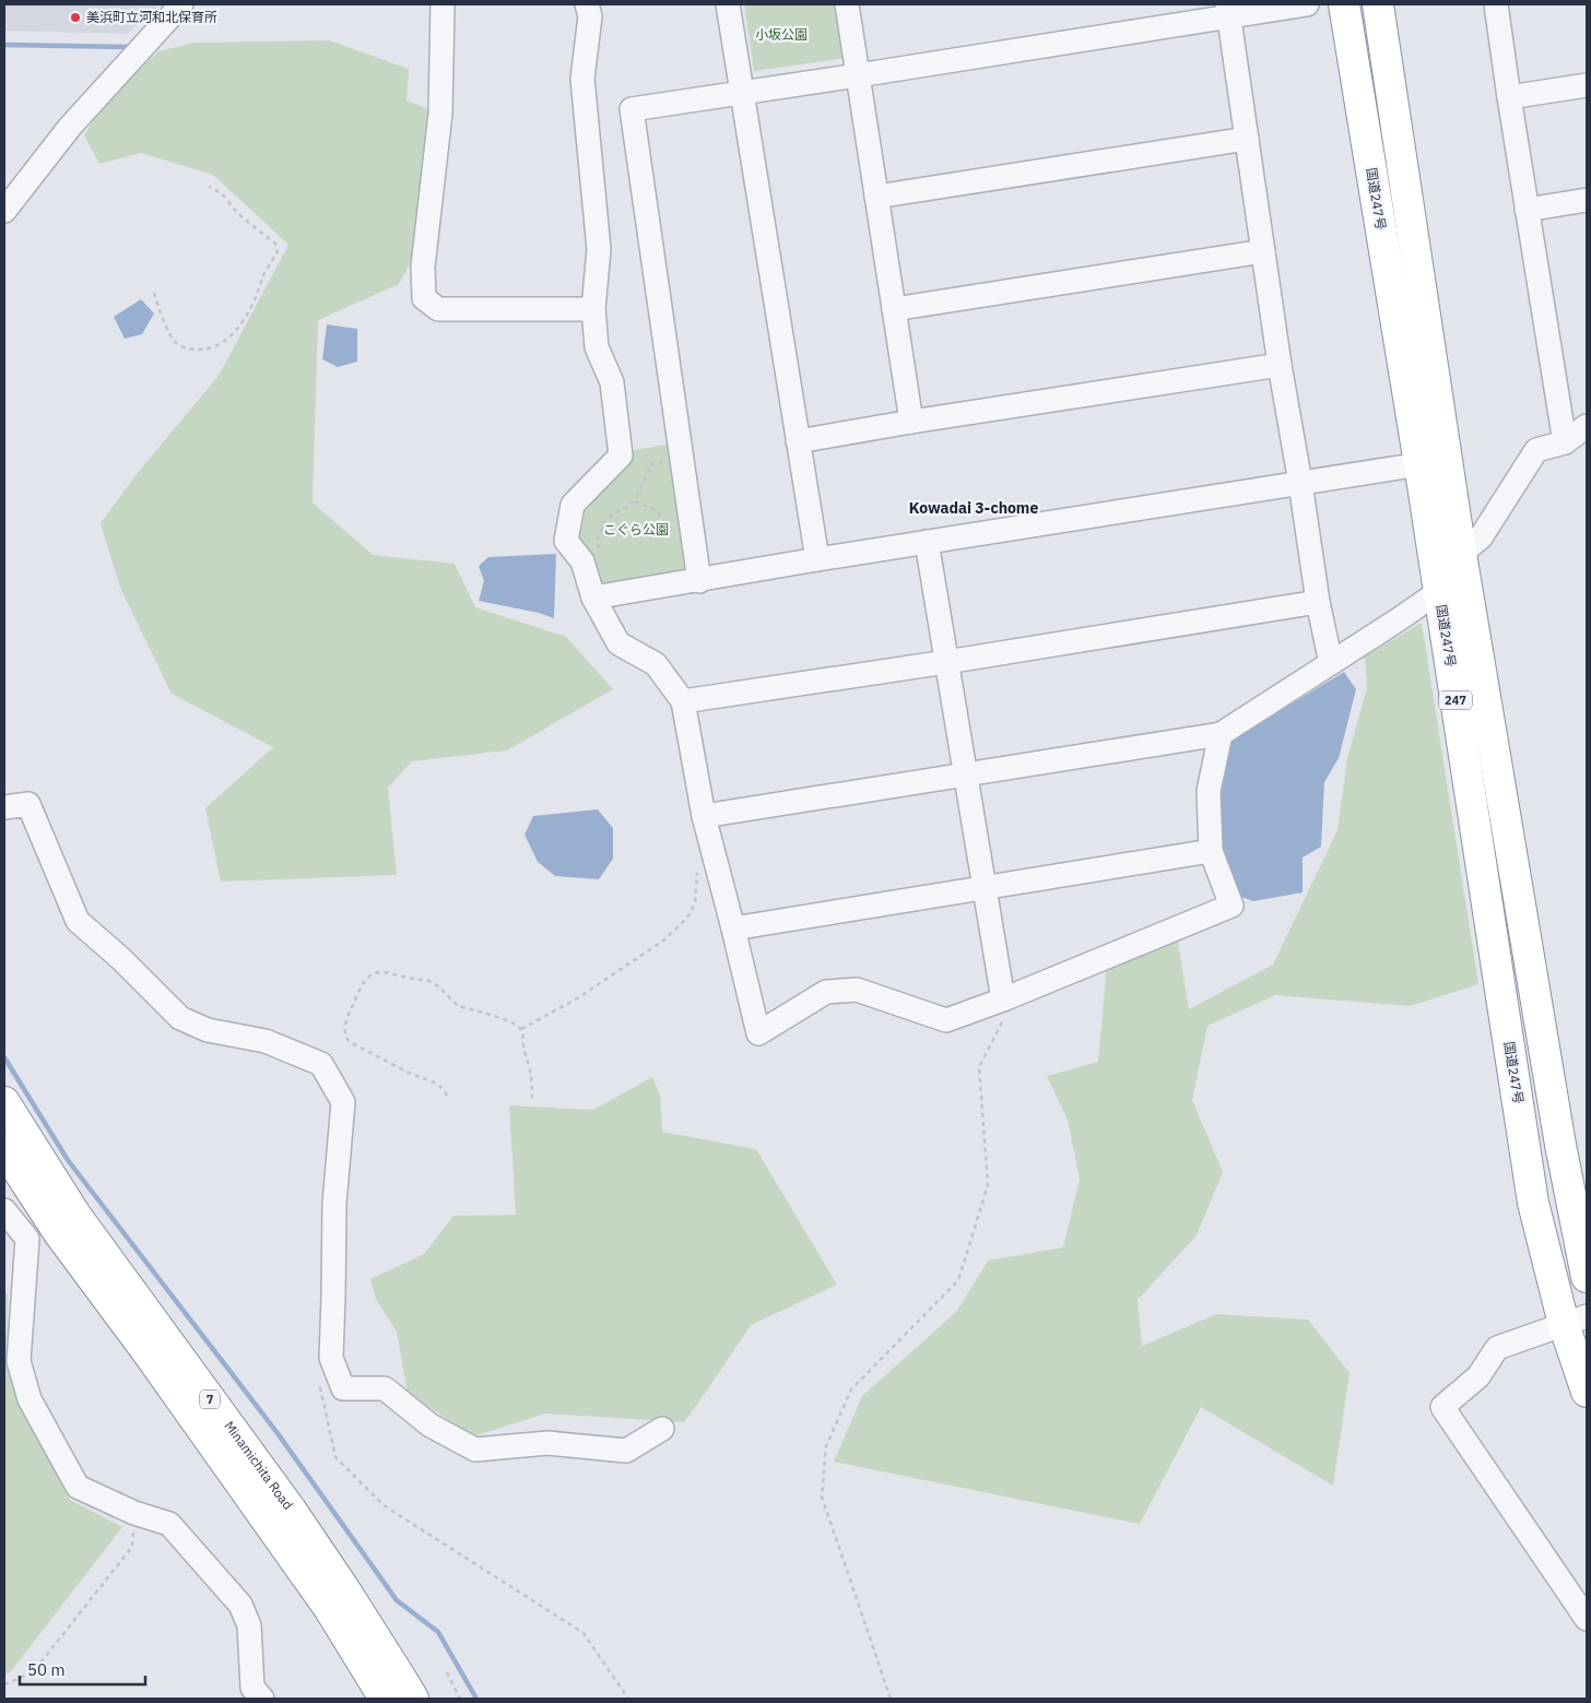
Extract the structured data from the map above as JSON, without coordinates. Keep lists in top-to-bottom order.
{
  "streets": {
    "highway": [
      "国道247号",
      "247",
      "7",
      "Minamichita Road"
    ]
  },
  "districts": ["Kowadai 3-chome"],
  "parks": ["小坂公園", "こぐら公園"],
  "places": ["美浜町立河和北保育所"],
  "scale_bar": "50 m"
}
